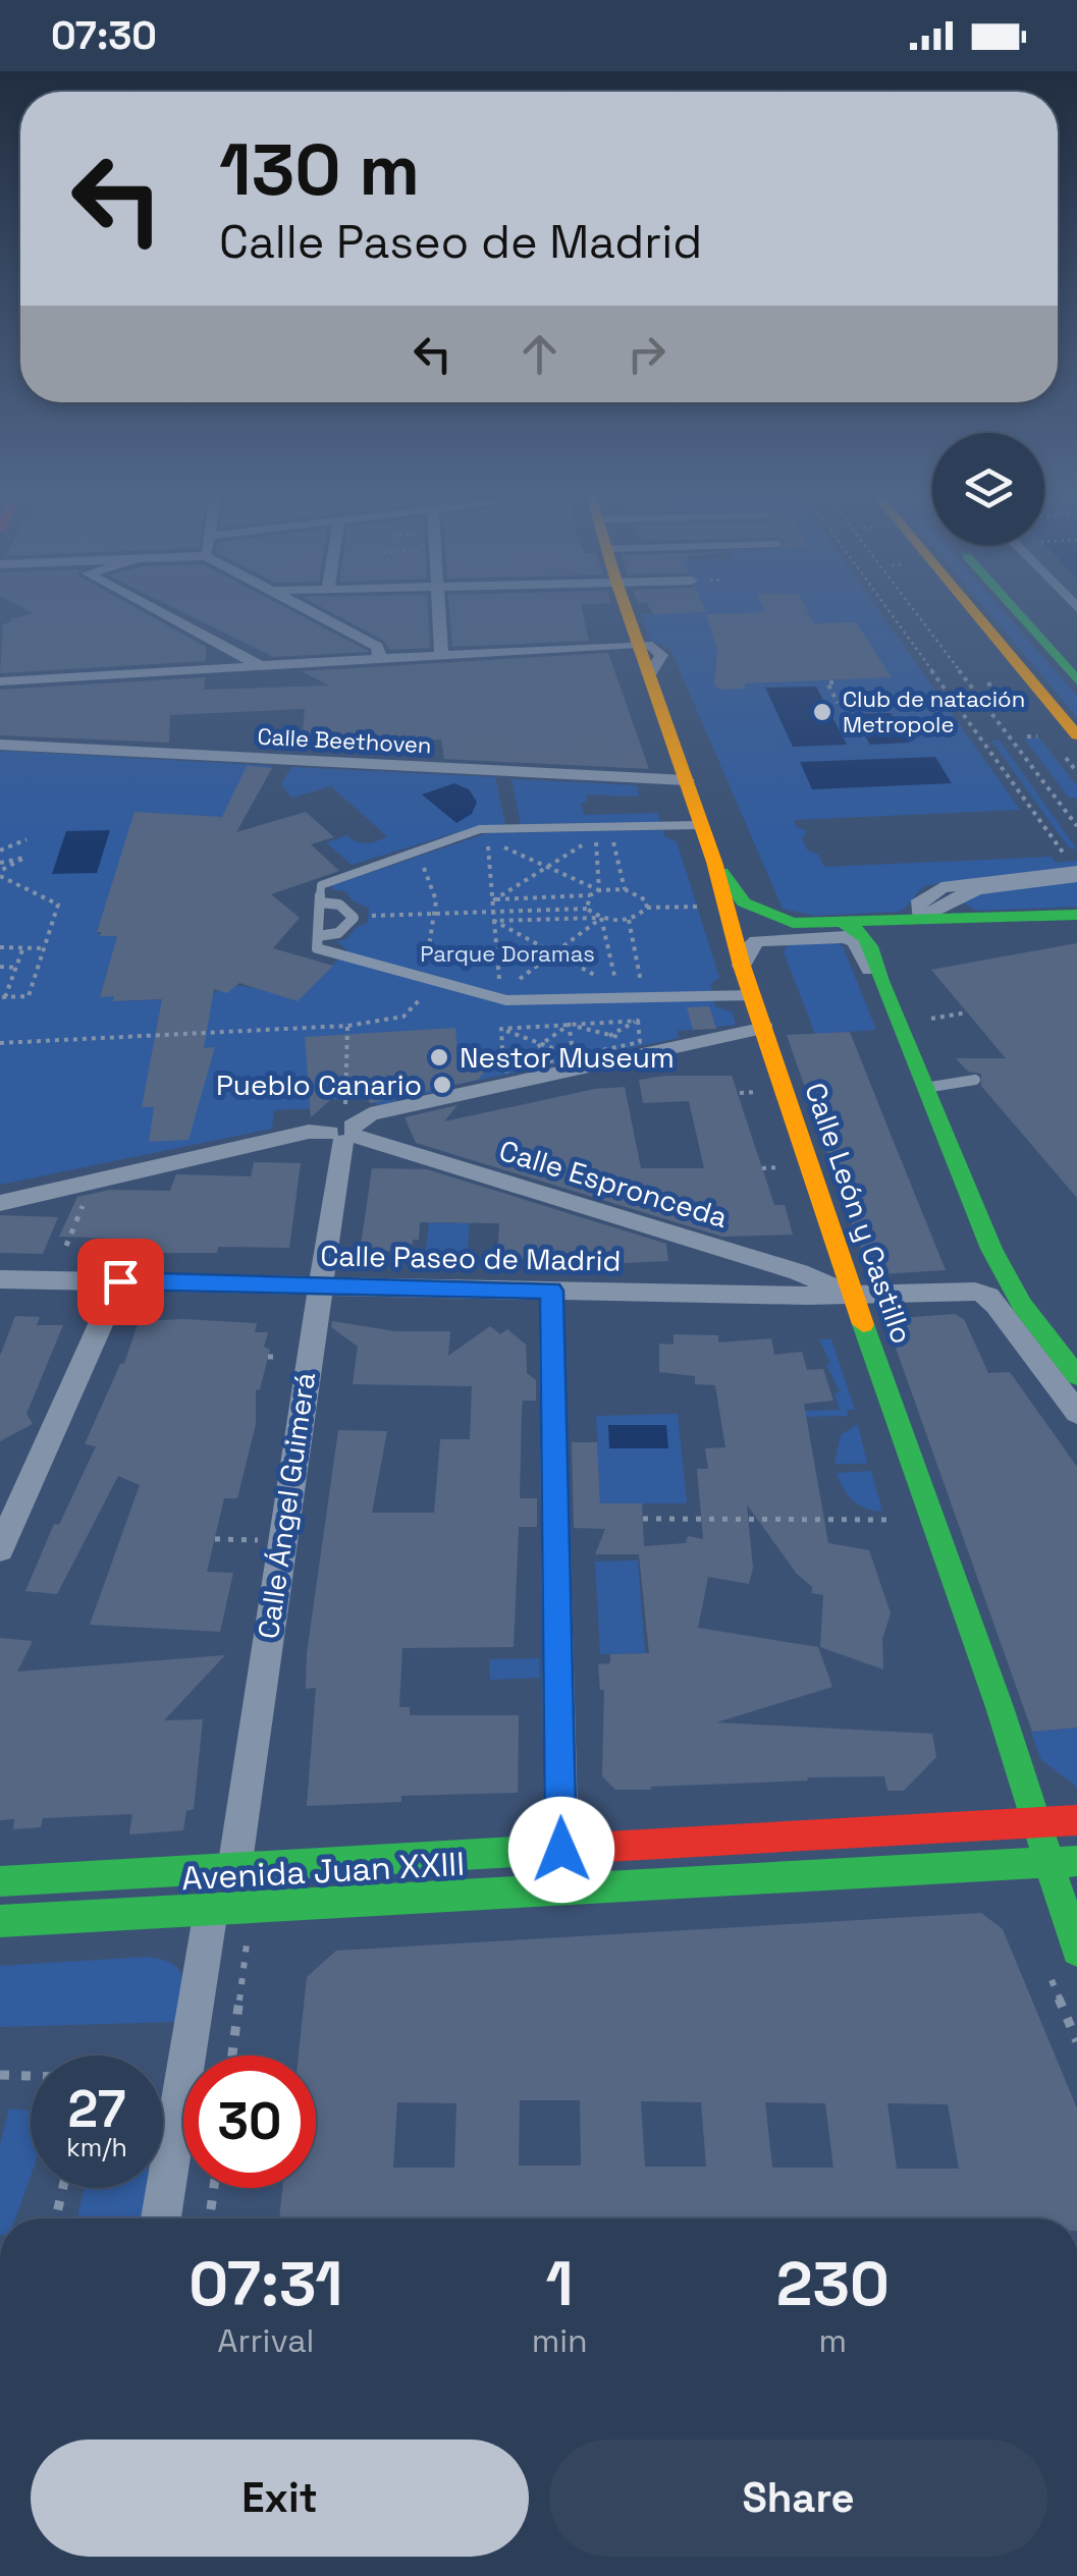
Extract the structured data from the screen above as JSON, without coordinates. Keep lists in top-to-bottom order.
{
  "streets": {
    "main road": ["Calle León y Castillo", "Avenida Juan XXIII"],
    "street": [
      "Calle Beethoven",
      "Calle Espronceda",
      "Calle Paseo de Madrid",
      "Calle Ángel Guimerá"
    ]
  },
  "crossings": [
    ["Calle Beethoven", "Calle León y Castillo"],
    ["Calle Espronceda", "Calle León y Castillo"],
    ["Calle Espronceda", "Calle Paseo de Madrid"],
    ["Calle Espronceda", "Calle Ángel Guimerá"],
    ["Calle León y Castillo", "Calle Paseo de Madrid"],
    ["Calle León y Castillo", "Avenida Juan XXIII"],
    ["Calle Paseo de Madrid", "Calle Ángel Guimerá"],
    ["Calle Ángel Guimerá", "Avenida Juan XXIII"]
  ],
  "parks": ["Parque Doramas"],
  "places": ["Club de natación Metropole", "Nestor Museum", "Pueblo Canario"],
  "page": {
    "status": "07:30",
    "turn": ["130 m", "Calle Paseo de Madrid"],
    "speed": "27 km/h",
    "limit": "30",
    "eta": [
      "07:31",
      "Arrival",
      "1",
      "min",
      "230",
      "m"
    ],
    "buttons": ["Exit", "Share"]
  }
}
